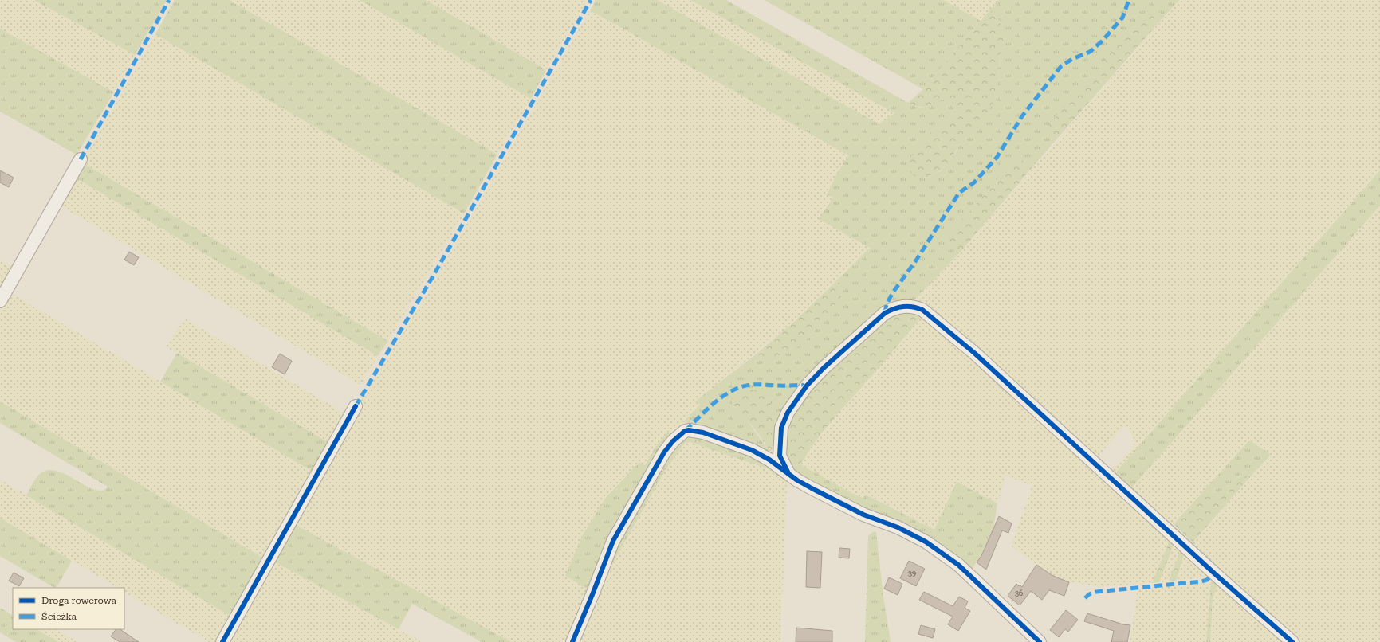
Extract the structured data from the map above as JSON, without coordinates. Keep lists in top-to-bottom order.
{
  "house_numbers": ["39", "36"],
  "legend": ["Droga rowerowa", "Ścieżka"]
}
